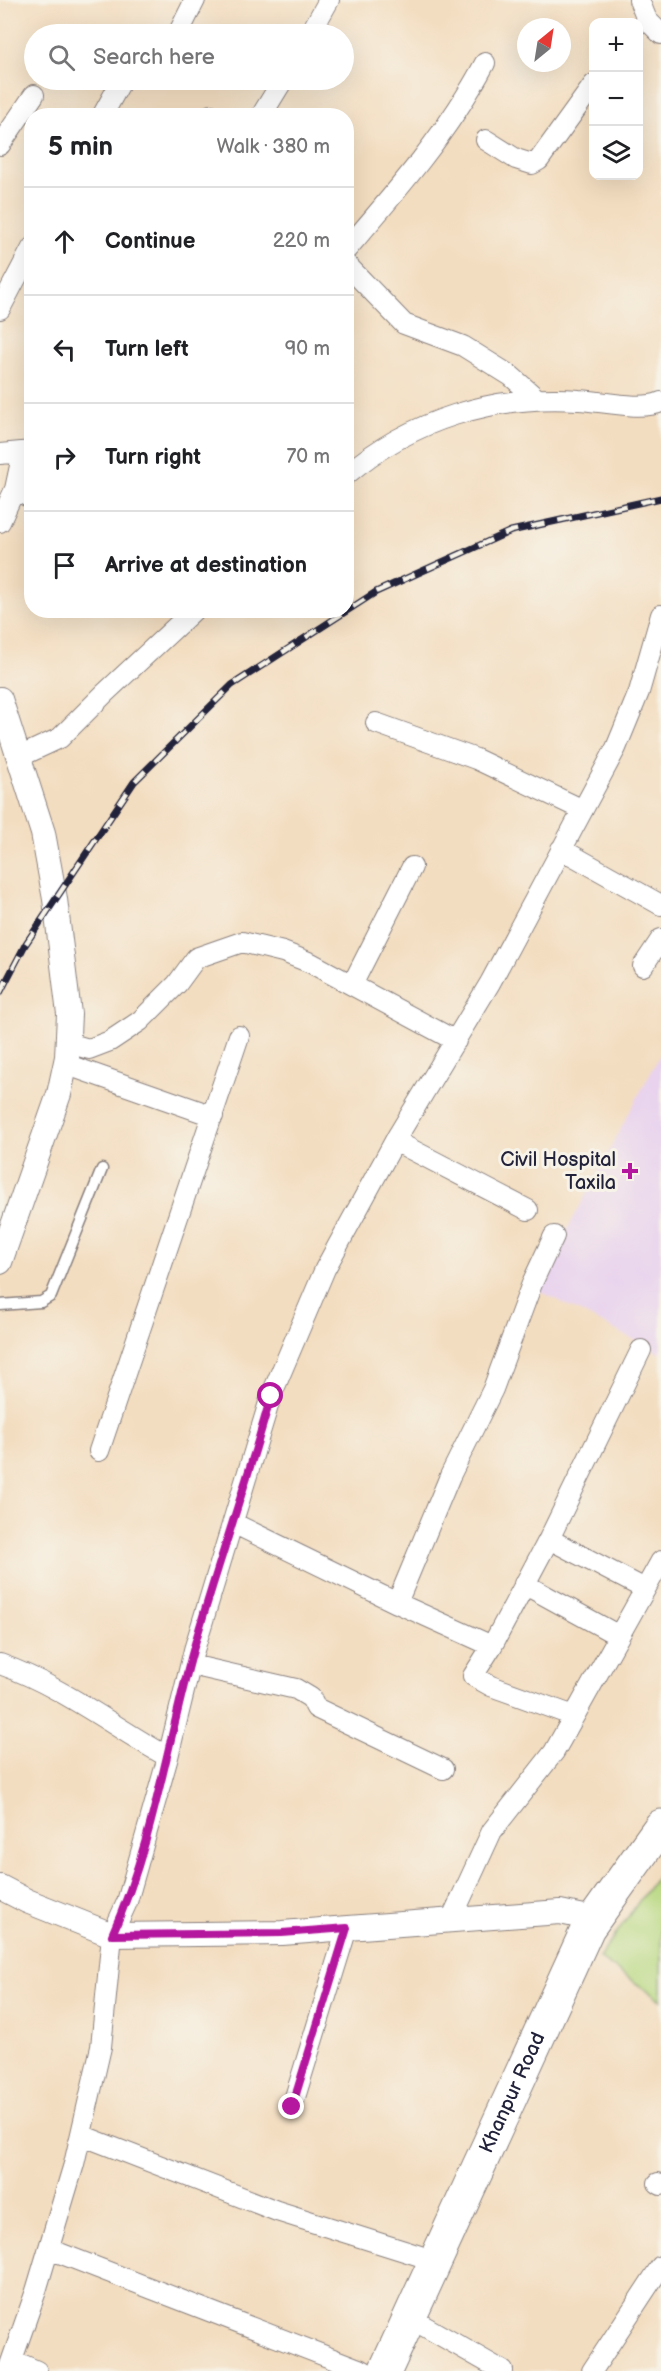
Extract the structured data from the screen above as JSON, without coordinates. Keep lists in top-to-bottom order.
{
  "streets": {
    "highway": ["Khanpur Road"]
  },
  "places": {
    "health": ["Civil Hospital Taxila"]
  },
  "north": "top right",
  "page": {
    "map_buttons": ["+", "−"],
    "search": "Search here",
    "heading": ["5 min", "Walk · 380 m"],
    "list": [
      ["Continue", "220 m"],
      ["Turn left", "90 m"],
      ["Turn right", "70 m"],
      "Arrive at destination"
    ]
  }
}
